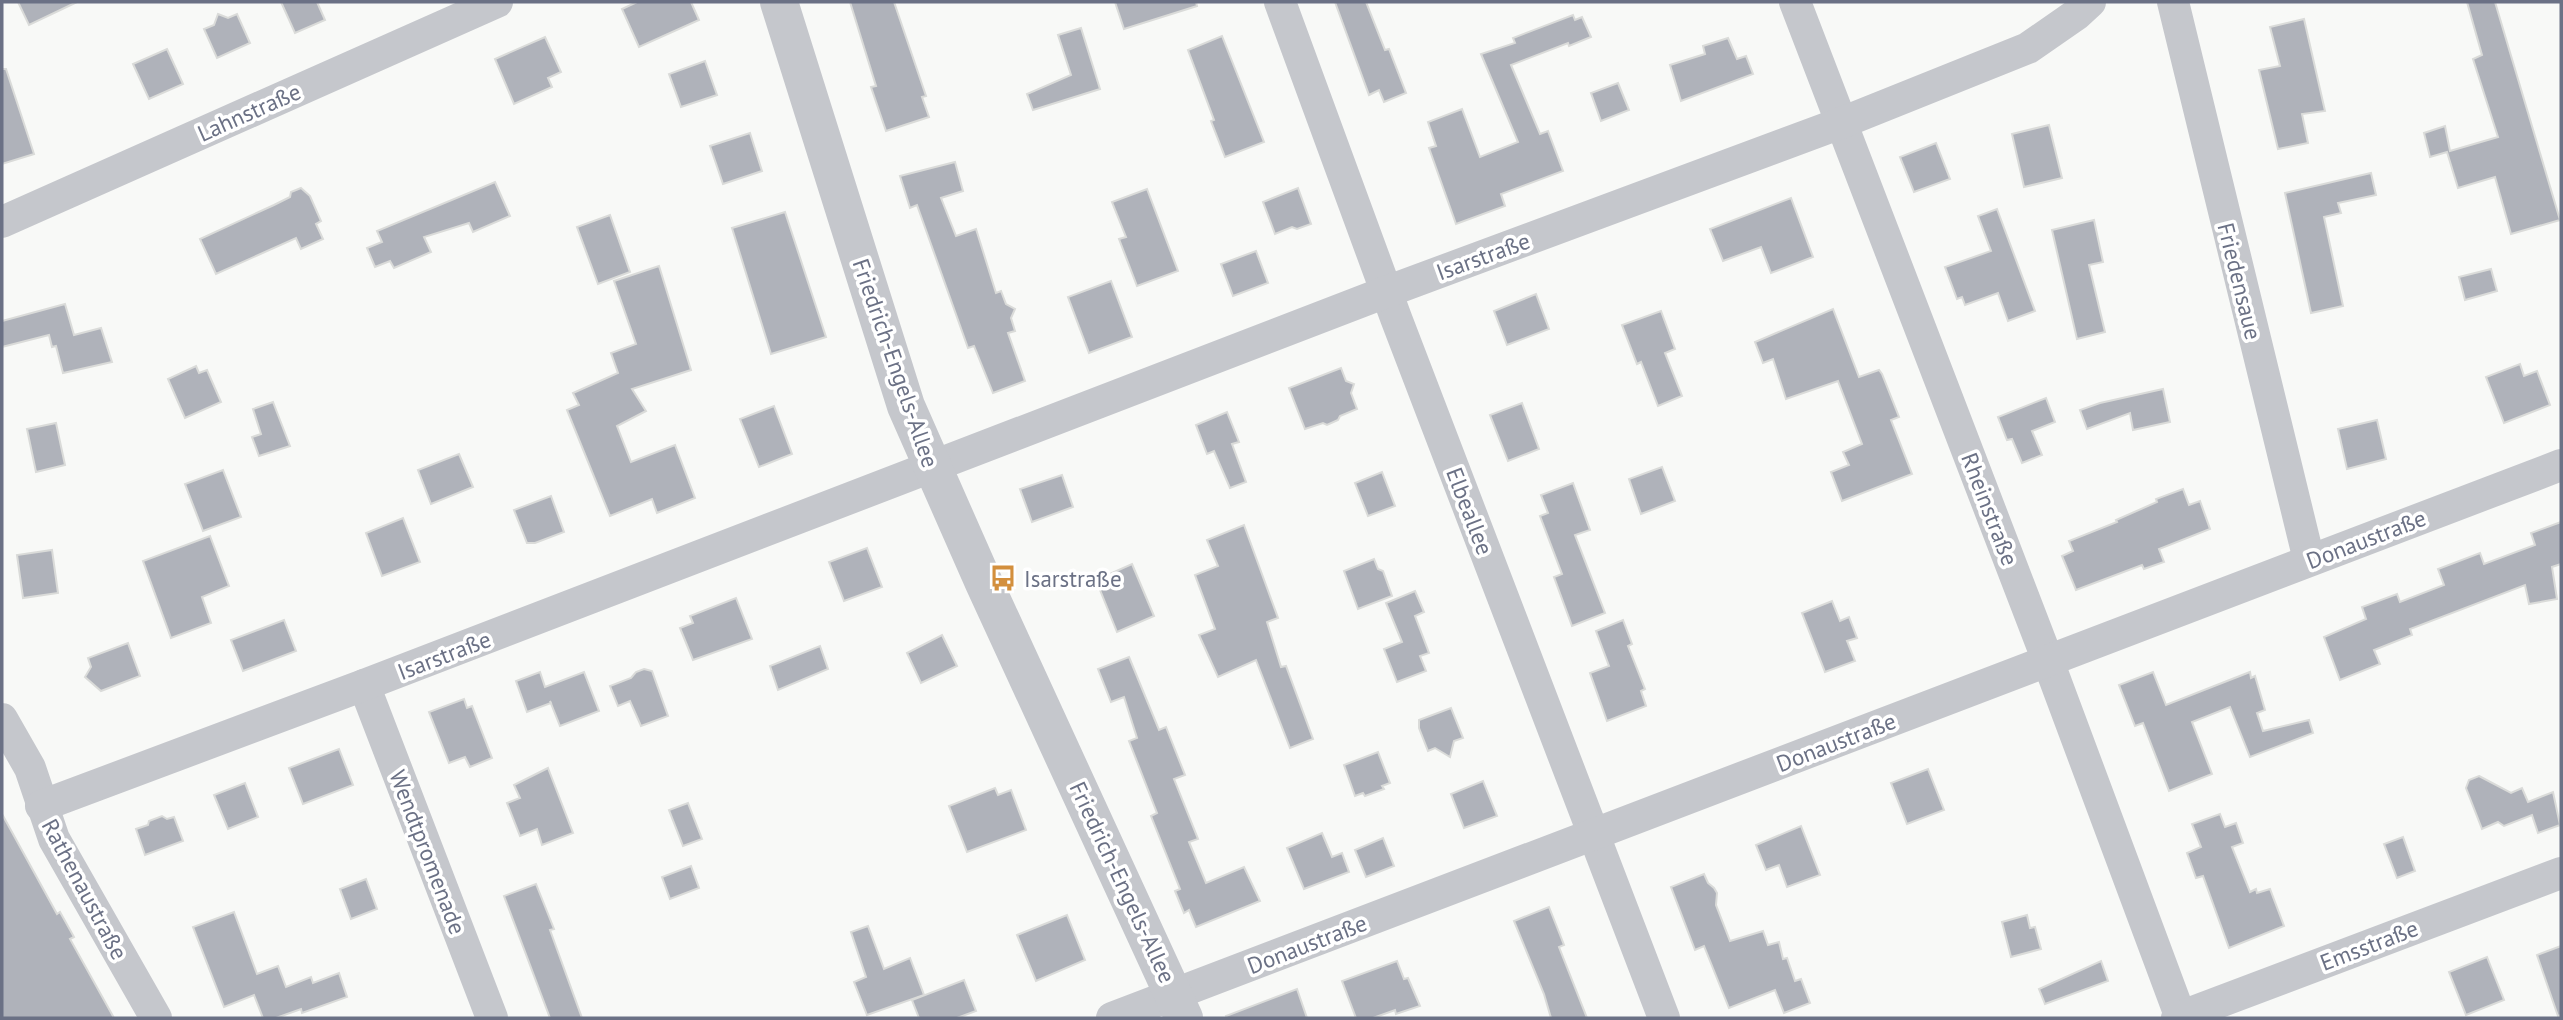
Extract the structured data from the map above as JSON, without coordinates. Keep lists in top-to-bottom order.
{
  "streets": {
    "street": [
      "Lahnstraße",
      "Isarstraße",
      "Friedensaue",
      "Friedrich-Engels-Allee",
      "Rheinstraße",
      "Elbeallee",
      "Donaustraße",
      "Wendtpromenade",
      "Rathenaustraße",
      "Emsstraße"
    ]
  },
  "crossings": [
    ["Isarstraße", "Friedrich-Engels-Allee"],
    ["Isarstraße", "Rheinstraße"],
    ["Isarstraße", "Elbeallee"],
    ["Isarstraße", "Wendtpromenade"],
    ["Isarstraße", "Rathenaustraße"],
    ["Friedensaue", "Donaustraße"],
    ["Friedrich-Engels-Allee", "Donaustraße"],
    ["Rheinstraße", "Donaustraße"],
    ["Rheinstraße", "Emsstraße"],
    ["Elbeallee", "Donaustraße"]
  ],
  "places": {
    "bus stop": ["Isarstraße"]
  }
}
